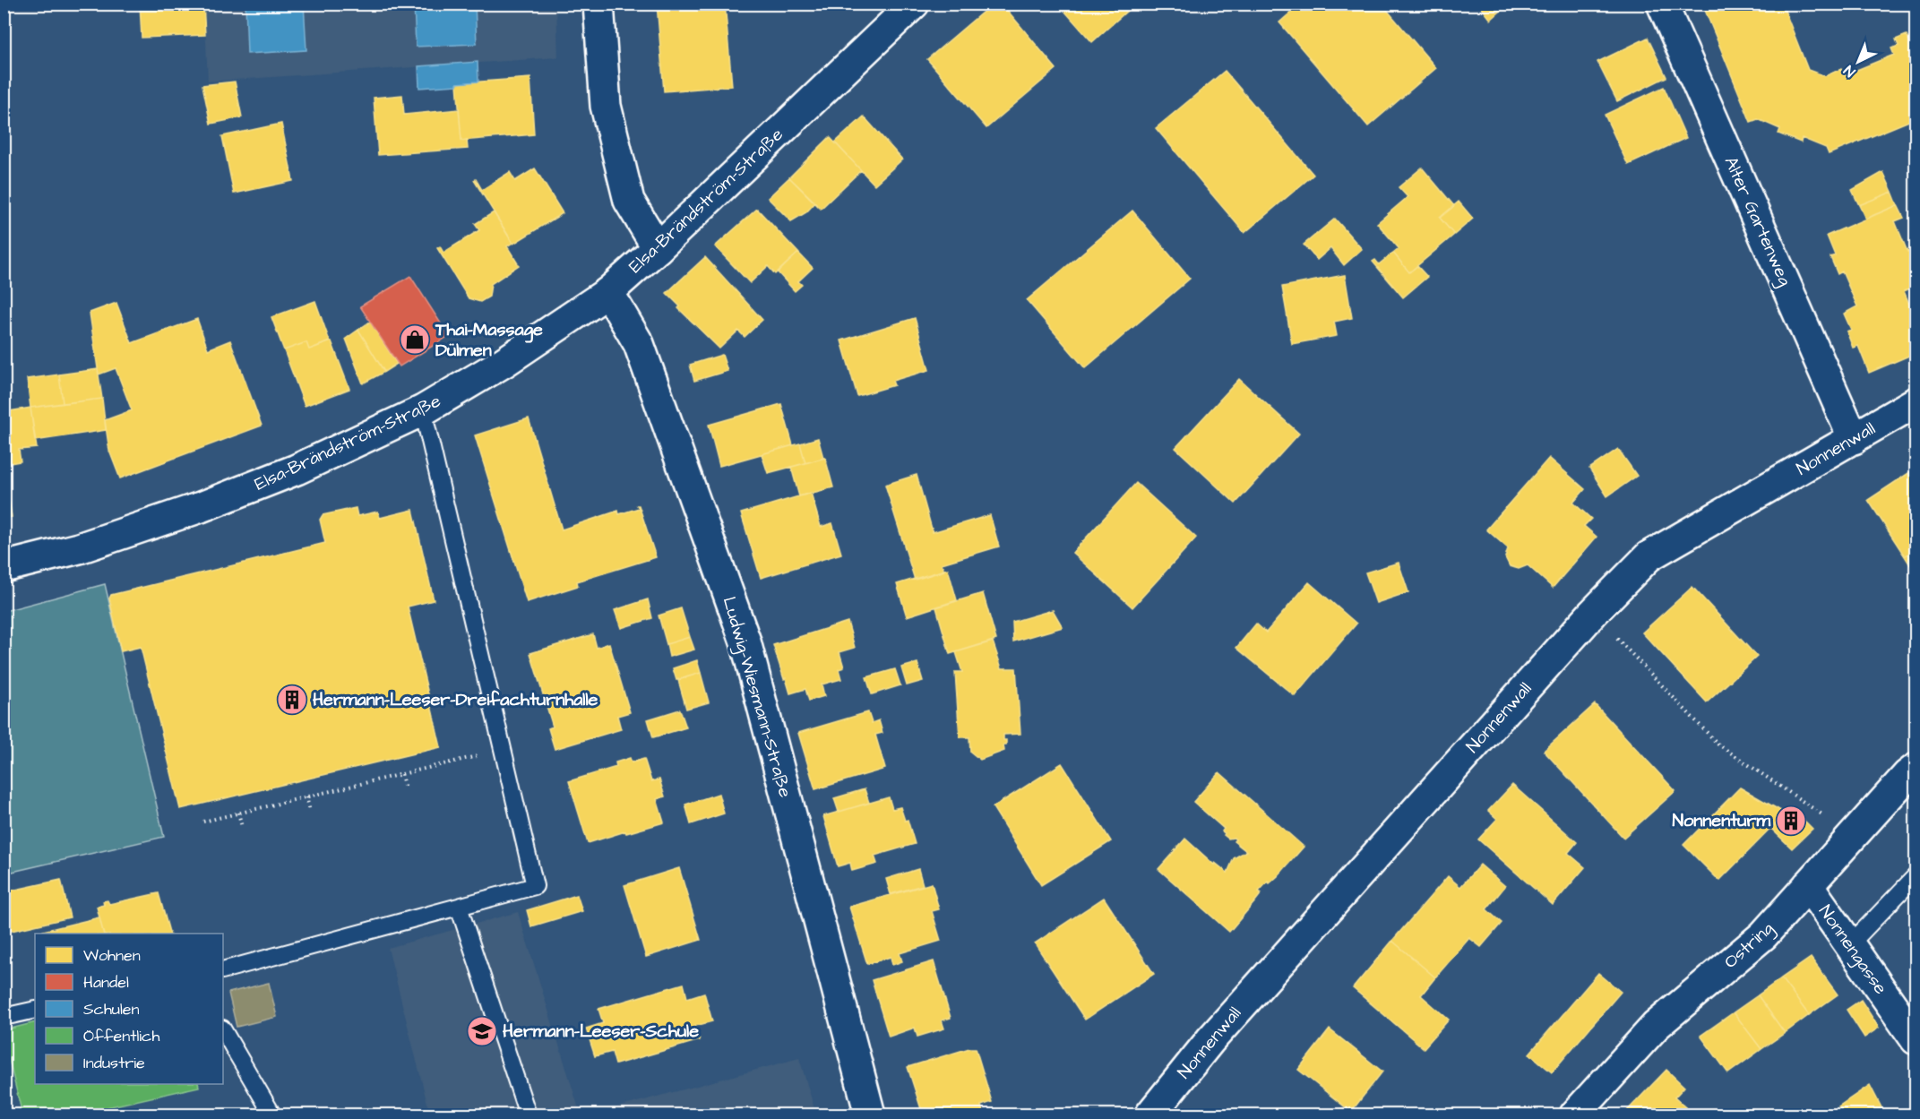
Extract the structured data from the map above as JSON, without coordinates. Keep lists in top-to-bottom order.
{
  "streets": {
    "street": [
      "Elsa-Brändström-Straße",
      "Alter Gartenweg",
      "Nonnenwall",
      "Ludwig-Wiesmann-Straße",
      "Ostring",
      "Nonnengasse"
    ]
  },
  "crossings": [
    ["Elsa-Brändström-Straße", "Ludwig-Wiesmann-Straße"],
    ["Alter Gartenweg", "Nonnenwall"],
    ["Ostring", "Nonnengasse"]
  ],
  "places": {
    "shop": ["Thai-Massage Dülmen"],
    "building": ["Hermann-Leeser-Dreifachturnhalle", "Nonnenturm"],
    "school or university": ["Hermann-Leeser-Schule"]
  },
  "legend": [
    "Wohnen",
    "Handel",
    "Schulen",
    "Öffentlich",
    "Industrie"
  ],
  "north": "bottom left"
}
